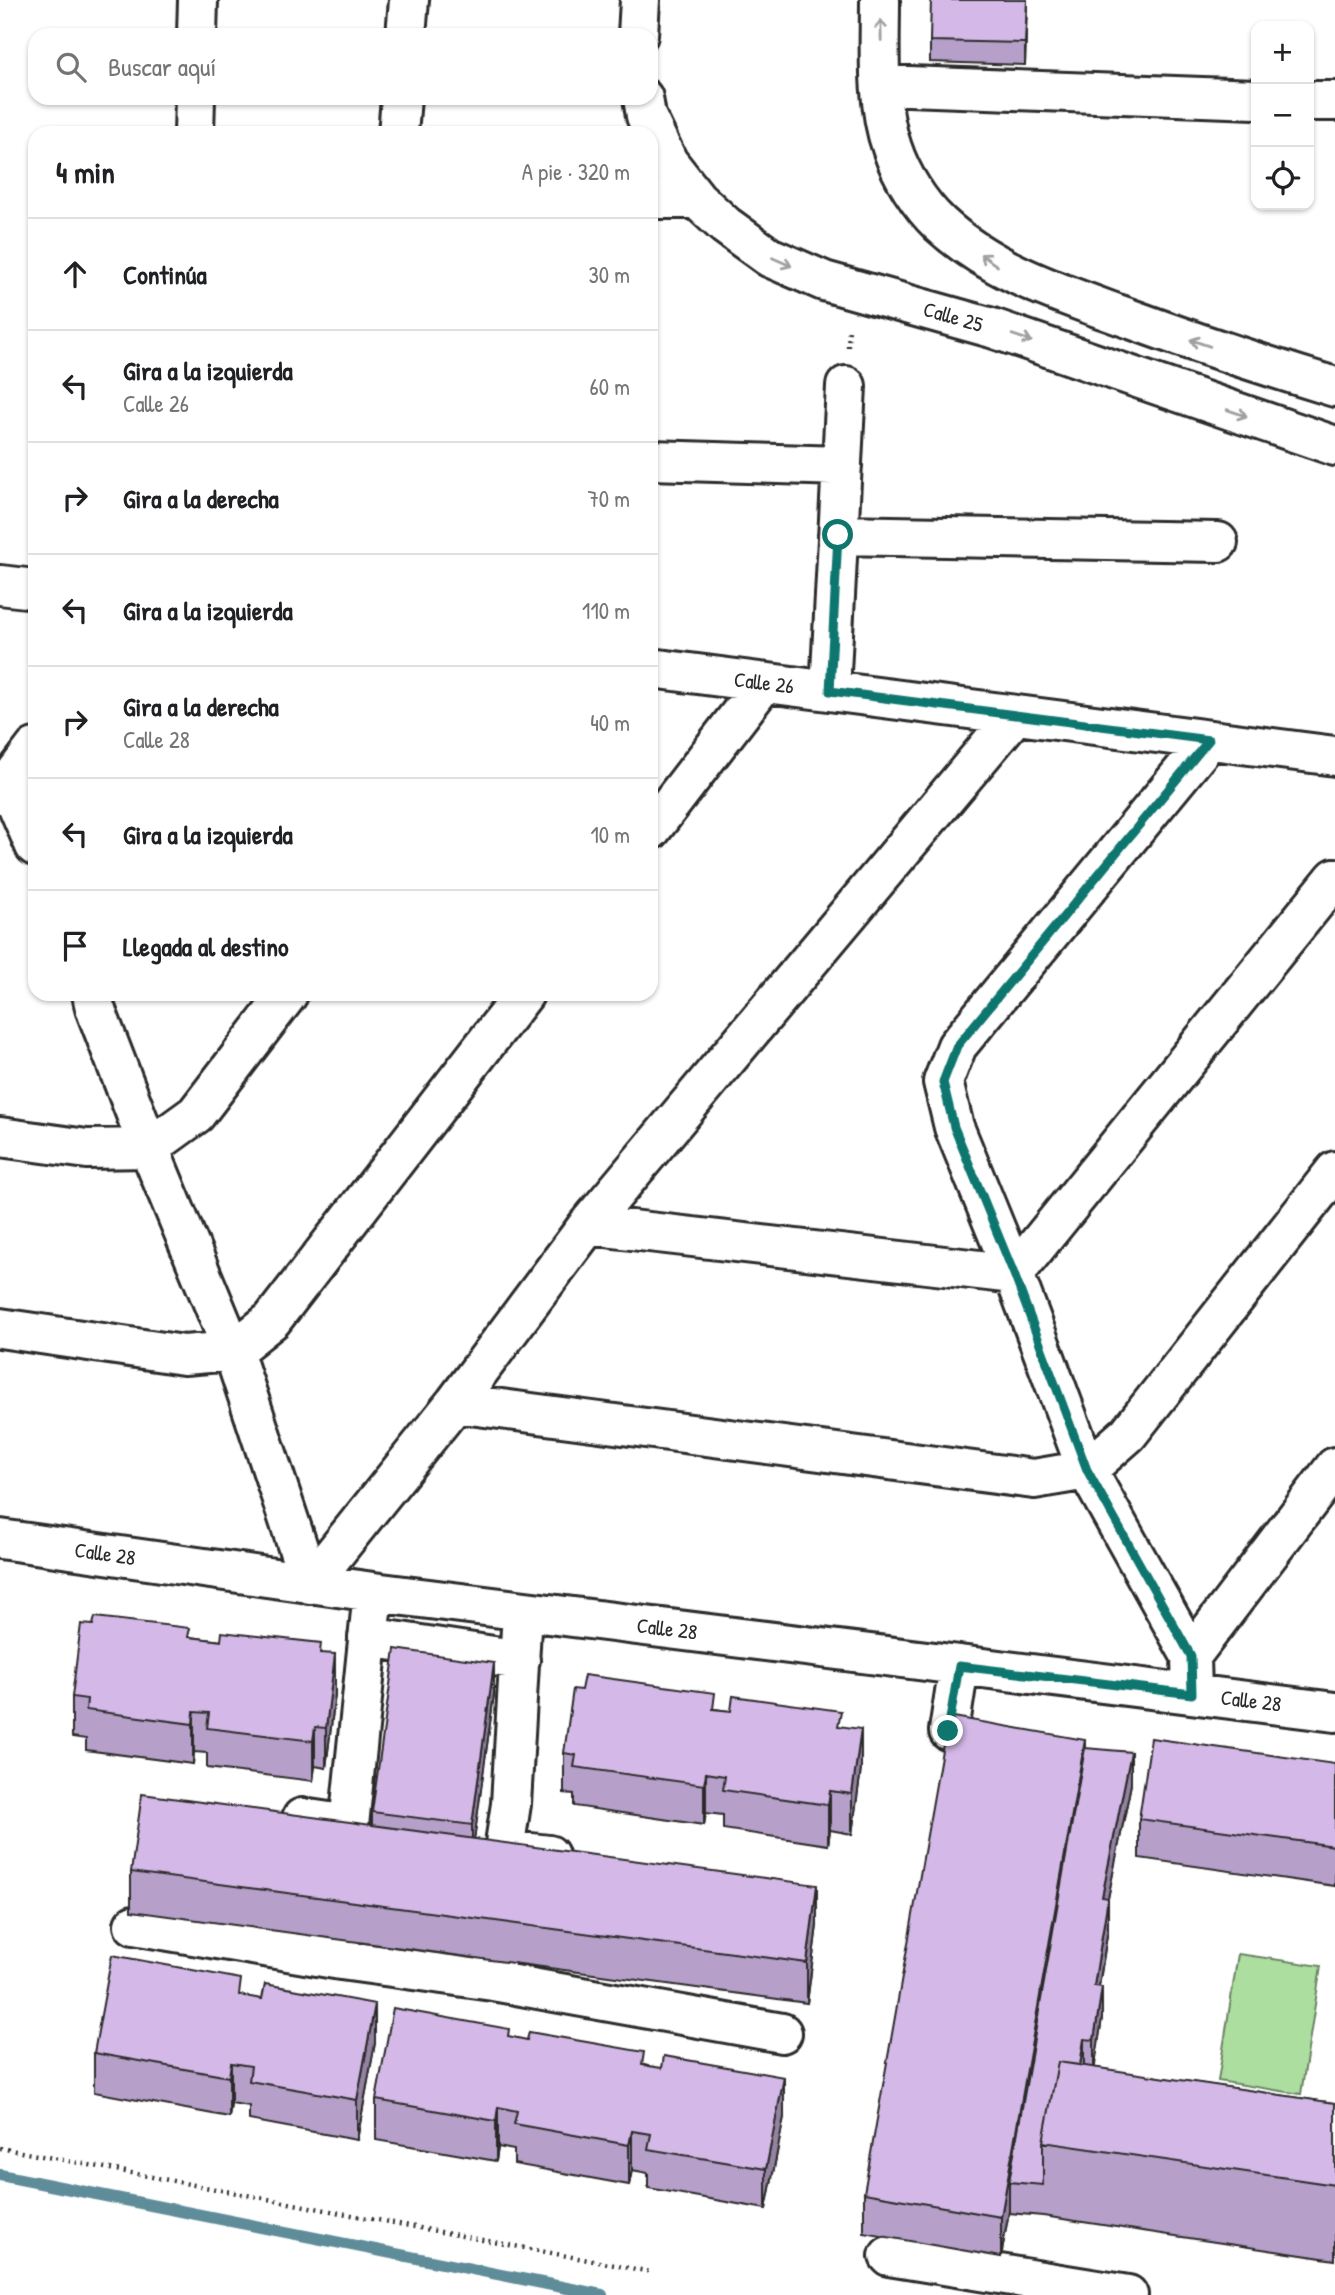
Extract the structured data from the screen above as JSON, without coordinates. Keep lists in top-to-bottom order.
{
  "streets": {
    "street": ["Calle 25", "Calle 26", "Calle 28"]
  },
  "page": {
    "map_buttons": ["+", "−"],
    "search": "Buscar aquí",
    "heading": ["4 min", "A pie · 320 m"],
    "list": [
      ["Continúa", "30 m"],
      ["Gira a la izquierda", "Calle 26", "60 m"],
      ["Gira a la derecha", "70 m"],
      ["Gira a la izquierda", "110 m"],
      ["Gira a la derecha", "Calle 28", "40 m"],
      ["Gira a la izquierda", "10 m"],
      "Llegada al destino"
    ]
  }
}
